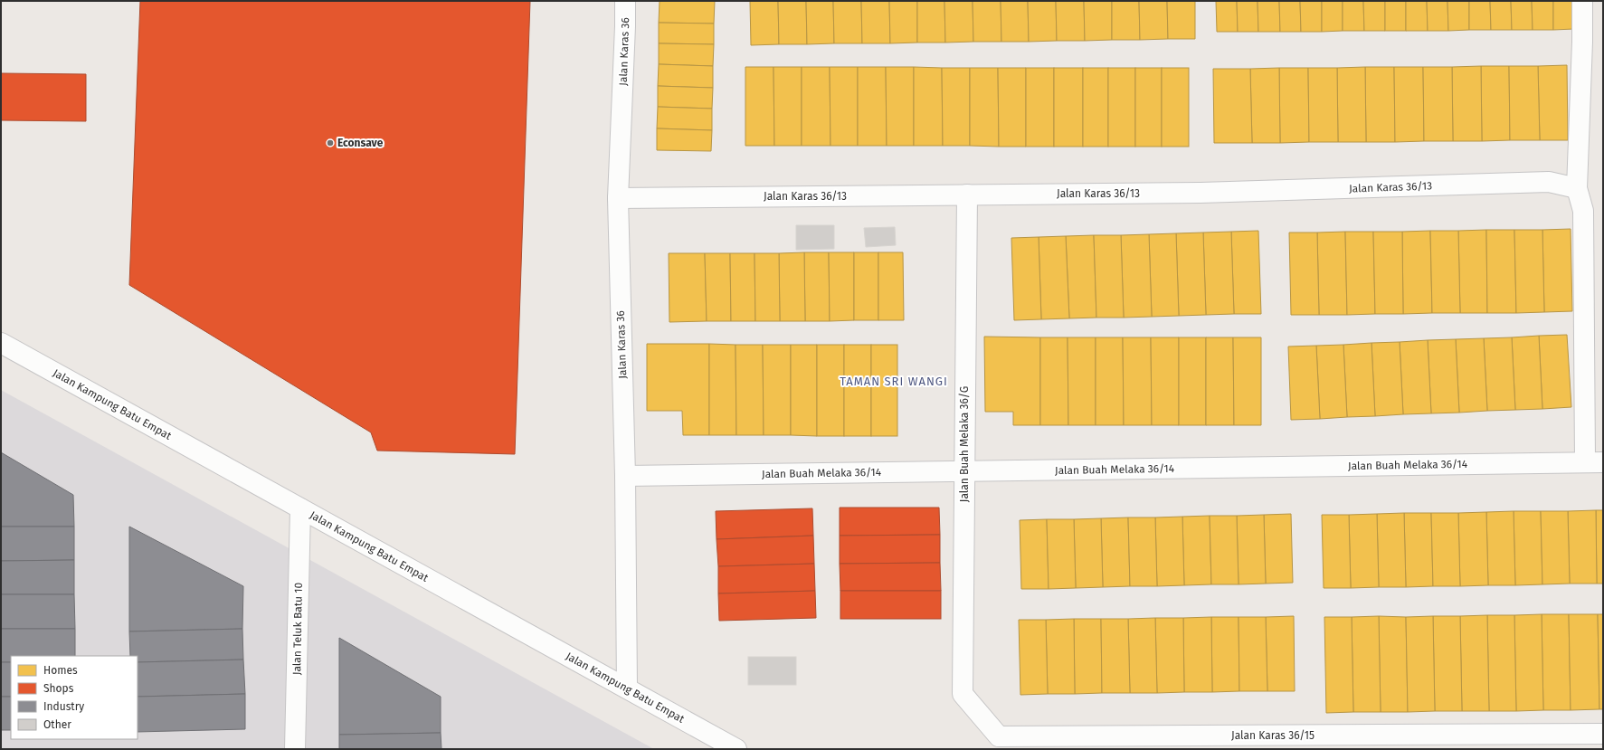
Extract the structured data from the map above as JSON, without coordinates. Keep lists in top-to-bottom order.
{
  "streets": {
    "street": [
      "Jalan Karas 36",
      "Jalan Karas 36/13",
      "Jalan Kampung Batu Empat",
      "Jalan Buah Melaka 36/G",
      "Jalan Buah Melaka 36/14",
      "Jalan Teluk Batu 10",
      "Jalan Karas 36/15"
    ]
  },
  "crossings": [
    ["Jalan Karas 36", "Jalan Karas 36/13"],
    ["Jalan Karas 36", "Jalan Kampung Batu Empat"],
    ["Jalan Karas 36", "Jalan Buah Melaka 36/14"],
    ["Jalan Karas 36/13", "Jalan Buah Melaka 36/G"],
    ["Jalan Kampung Batu Empat", "Jalan Teluk Batu 10"],
    ["Jalan Buah Melaka 36/G", "Jalan Buah Melaka 36/14"],
    ["Jalan Buah Melaka 36/G", "Jalan Karas 36/15"]
  ],
  "districts": ["TAMAN SRI WANGI"],
  "places": ["Econsave"],
  "legend": [
    "Homes",
    "Shops",
    "Industry",
    "Other"
  ]
}
